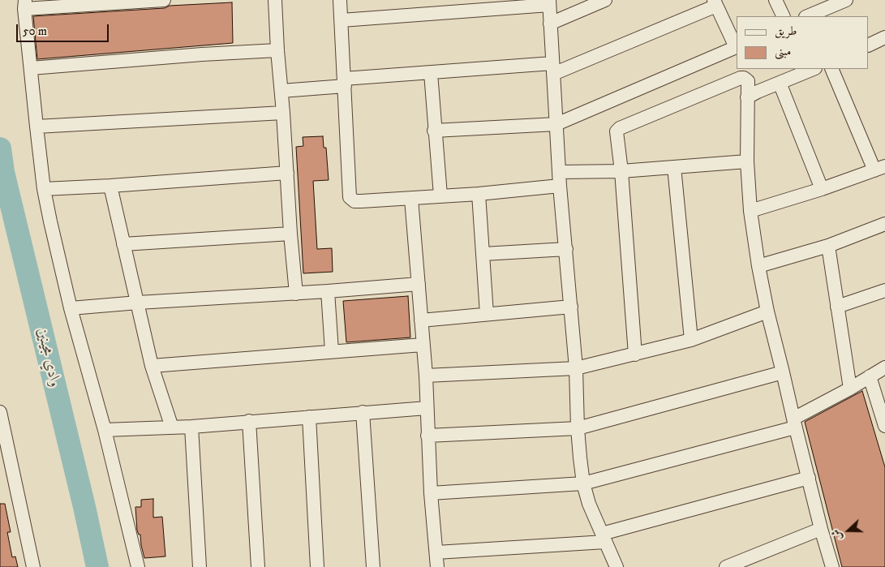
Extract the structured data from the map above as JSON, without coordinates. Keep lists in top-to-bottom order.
{
  "water": ["وادي مجينين"],
  "legend": ["طريق", "مبنى"],
  "scale_bar": "50 m",
  "north": "left"
}
